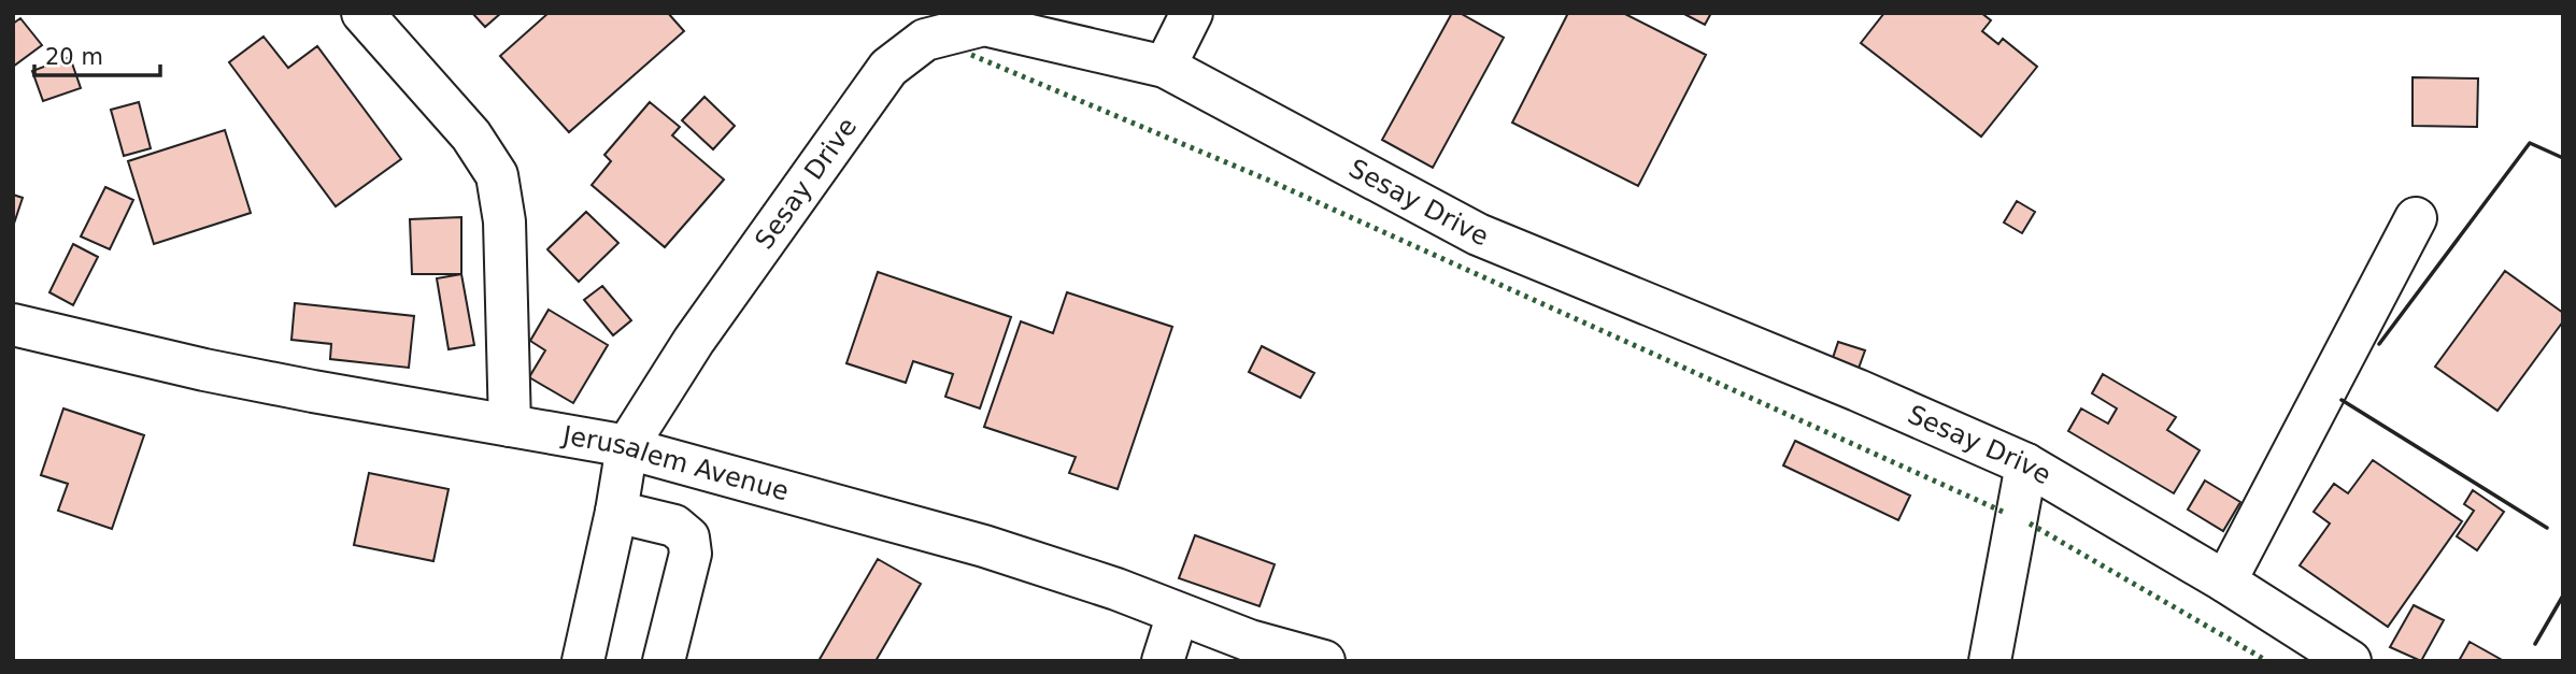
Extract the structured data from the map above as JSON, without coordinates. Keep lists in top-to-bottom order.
{
  "streets": {
    "street": ["Sesay Drive", "Jerusalem Avenue"]
  },
  "crossings": [
    ["Sesay Drive", "Jerusalem Avenue"]
  ],
  "scale_bar": "20 m"
}
